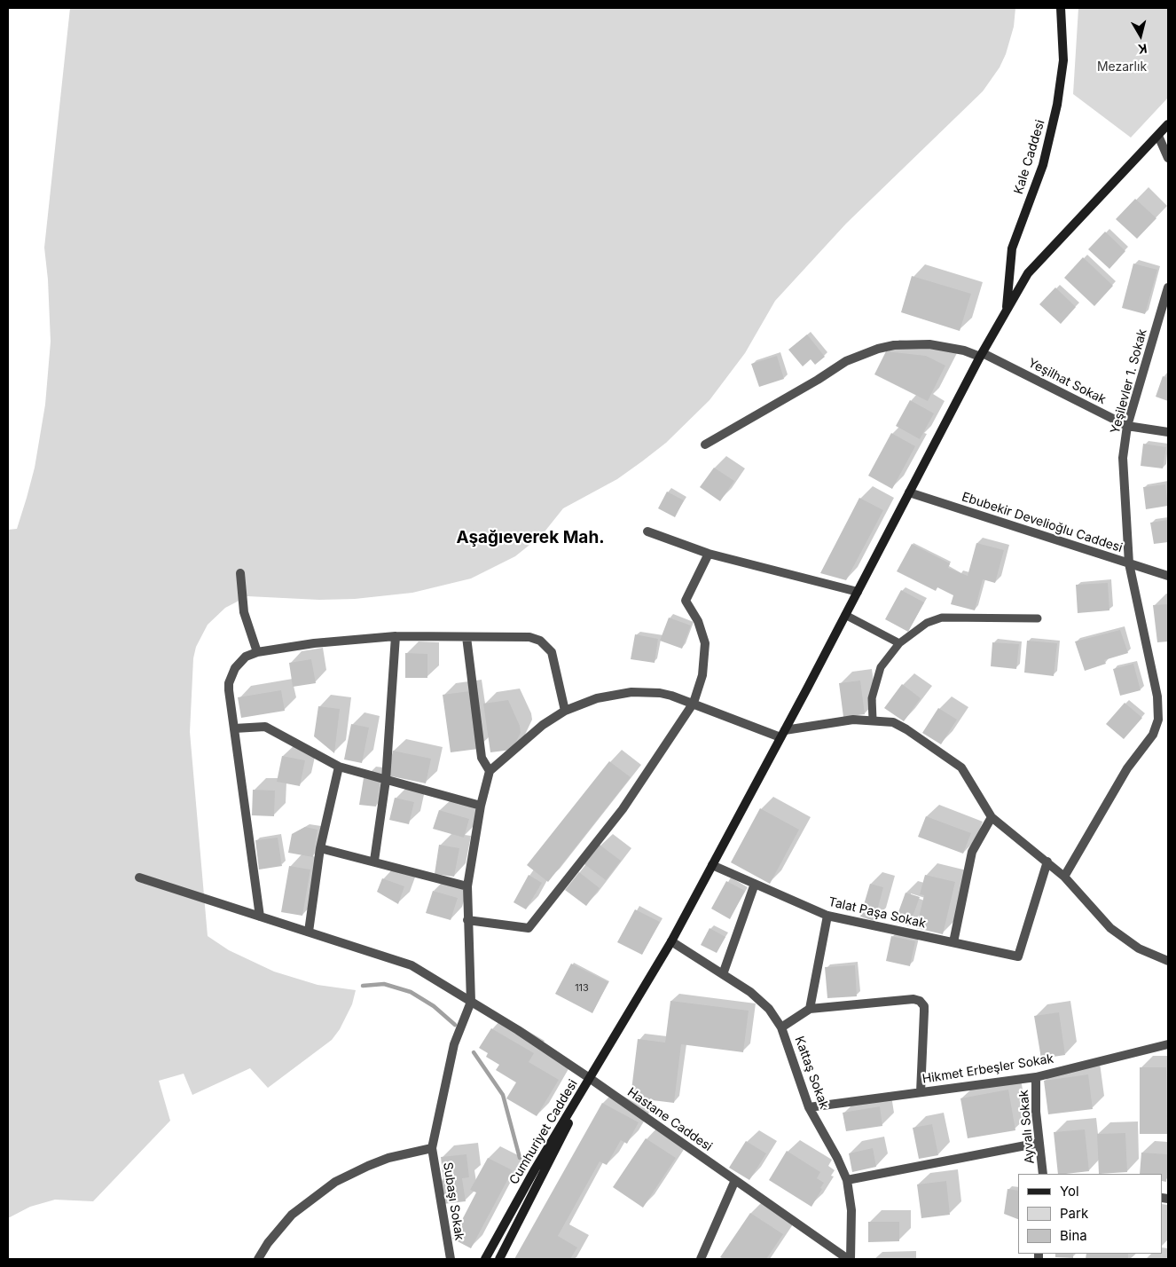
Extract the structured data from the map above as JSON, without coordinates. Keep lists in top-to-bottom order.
{
  "streets": {
    "main road": ["Kale Caddesi", "Cumhuriyet Caddesi"],
    "street": [
      "Yeşilhat Sokak",
      "Yeşilevler 1. Sokak",
      "Ebubekir Develioğlu Caddesi",
      "Talat Paşa Sokak",
      "Hikmet Erbeşler Sokak",
      "Kattaş Sokak",
      "Hastane Caddesi",
      "Ayvalı Sokak",
      "Subaşı Sokak"
    ]
  },
  "crossings": [
    ["Yeşilhat Sokak", "Yeşilevler 1. Sokak"],
    ["Yeşilevler 1. Sokak", "Ebubekir Develioğlu Caddesi"],
    ["Hikmet Erbeşler Sokak", "Kattaş Sokak"],
    ["Hikmet Erbeşler Sokak", "Ayvalı Sokak"],
    ["Kattaş Sokak", "Hastane Caddesi"],
    ["Hastane Caddesi", "Cumhuriyet Caddesi"]
  ],
  "districts": ["Aşağıeverek Mah."],
  "parks": ["Mezarlık"],
  "house_numbers": ["113"],
  "legend": ["Yol", "Park", "Bina"],
  "north": "bottom"
}
